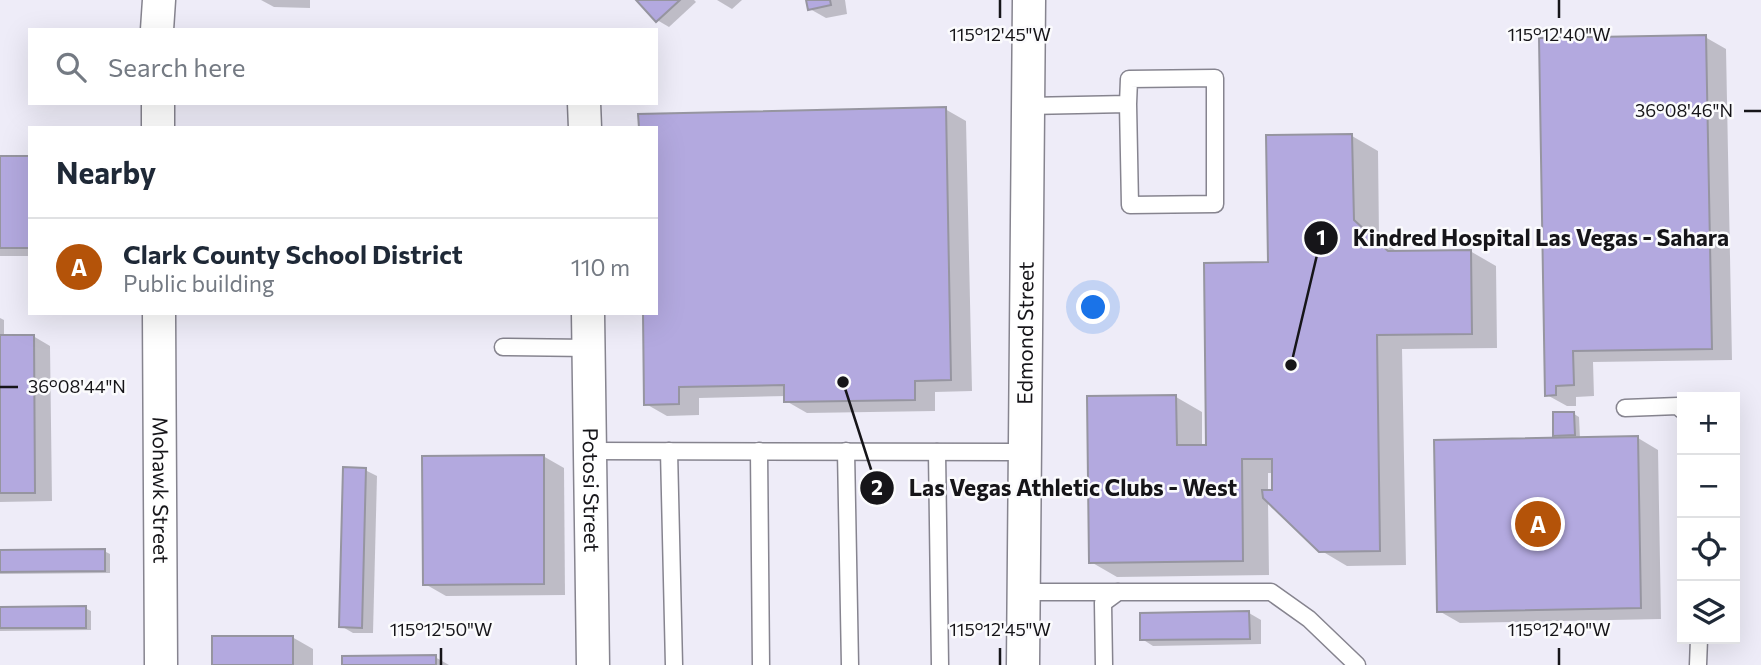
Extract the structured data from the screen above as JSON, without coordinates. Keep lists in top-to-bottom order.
{
  "streets": {
    "street": ["Edmond Street", "Mohawk Street", "Potosi Street"]
  },
  "places": ["Kindred Hospital Las Vegas - Sahara", "Las Vegas Athletic Clubs - West"],
  "page": {
    "search": "Search here",
    "heading": "Nearby",
    "list": [
      {
        "mark": "A",
        "name": "Clark County School District",
        "note": "Public building",
        "value": "110 m"
      }
    ],
    "map_buttons": ["+", "−"],
    "pins": "A"
  },
  "coordinates": [
    "115°12'45\"W",
    "115°12'40\"W",
    "36°08'46\"N",
    "36°08'44\"N",
    "115°12'50\"W"
  ]
}
